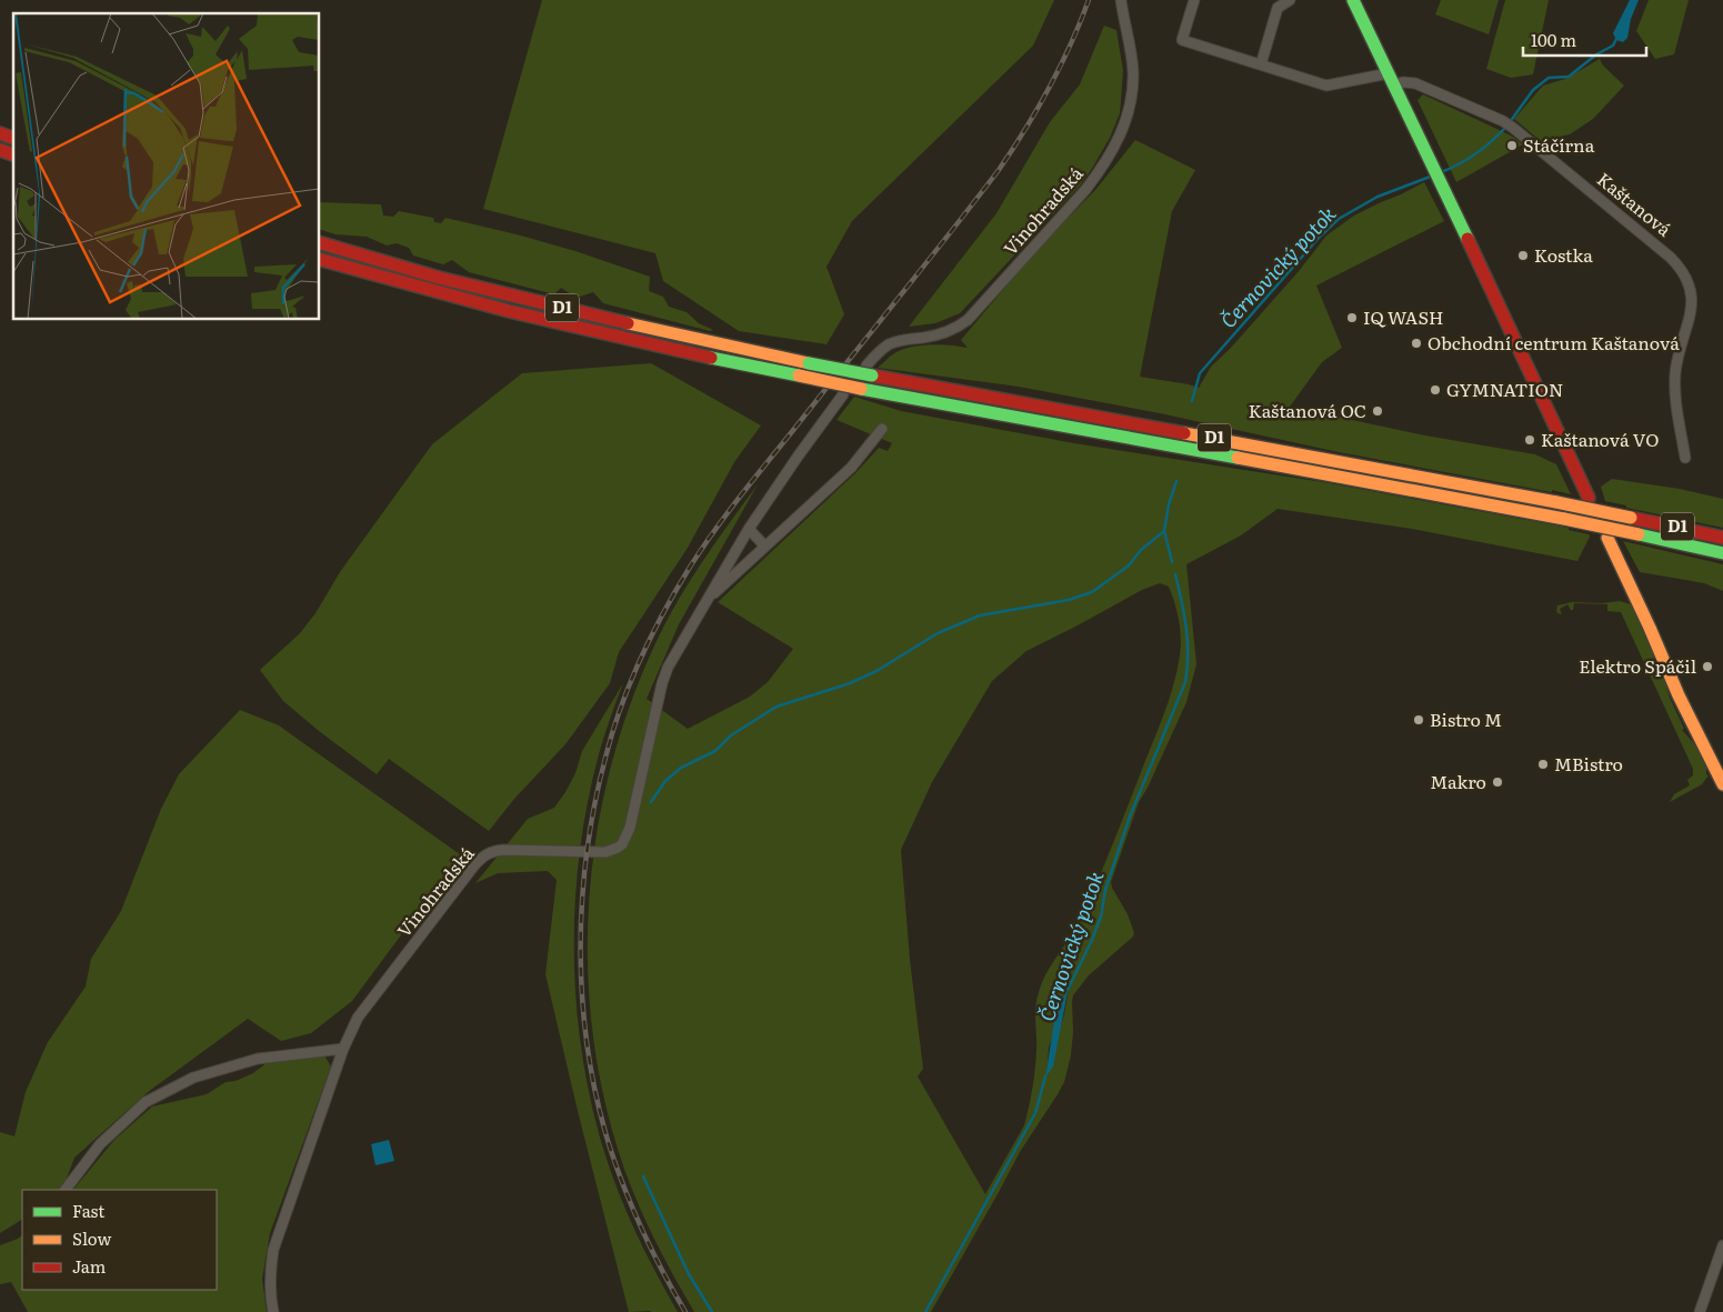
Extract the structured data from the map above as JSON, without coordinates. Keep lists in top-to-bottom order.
{
  "streets": {
    "main road": ["D1"],
    "street": ["Kaštanová", "Vinohradská"]
  },
  "crossings": [
    ["Vinohradská", "D1"]
  ],
  "water": ["Černovický potok"],
  "places": [
    "Stáčírna",
    "Kostka",
    "IQ WASH",
    "Obchodní centrum Kaštanová",
    "GYMNATION",
    "Kaštanová OC",
    "Kaštanová VO",
    "Elektro Spáčil",
    "Bistro M",
    "MBistro",
    "Makro"
  ],
  "legend": ["Fast", "Slow", "Jam"],
  "scale_bar": "100 m"
}
